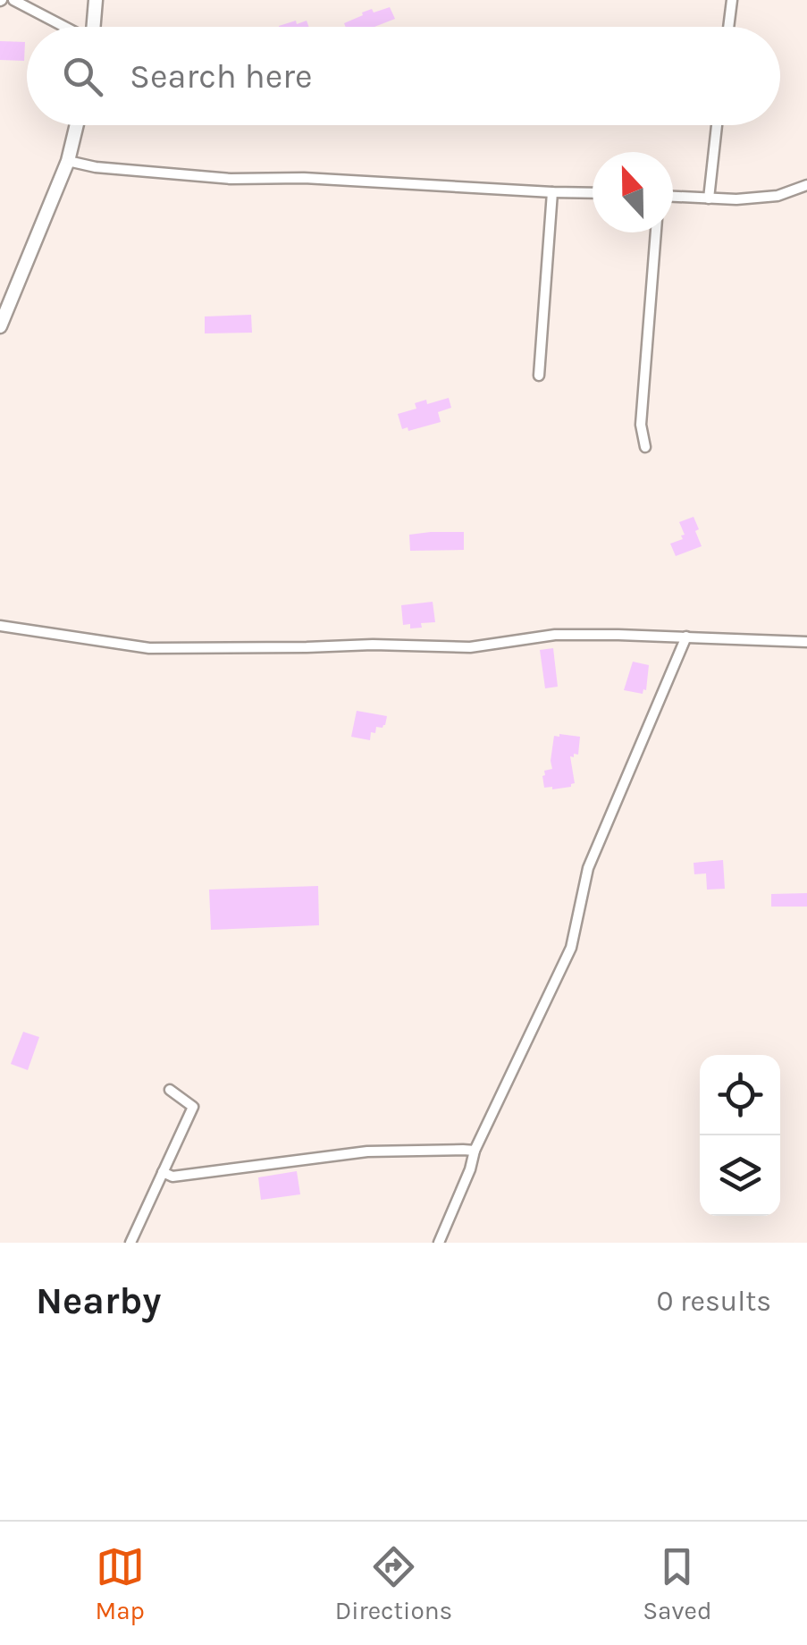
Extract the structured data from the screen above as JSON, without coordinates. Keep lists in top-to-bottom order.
{
  "north": "top",
  "page": {
    "search": "Search here",
    "heading": ["Nearby", "0 results"],
    "nav": ["Map", "Directions", "Saved"]
  }
}
